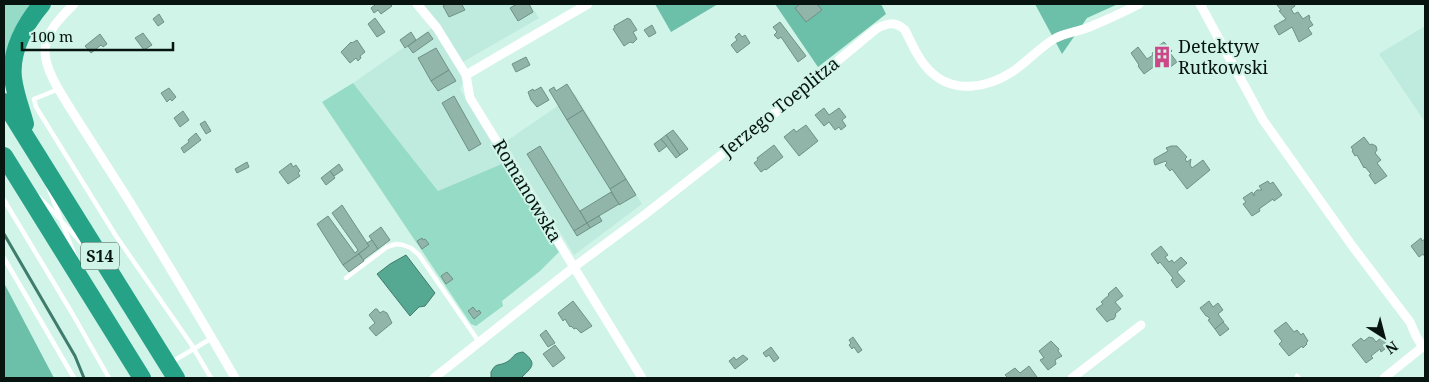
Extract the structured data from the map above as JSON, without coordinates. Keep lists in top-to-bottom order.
{
  "streets": {
    "highway": ["S14"],
    "street": ["Jerzego Toeplitza", "Romanowska"]
  },
  "crossings": [
    ["Jerzego Toeplitza", "Romanowska"]
  ],
  "places": {
    "building": ["Detektyw Rutkowski"]
  },
  "scale_bar": "100 m",
  "north": "bottom right"
}
